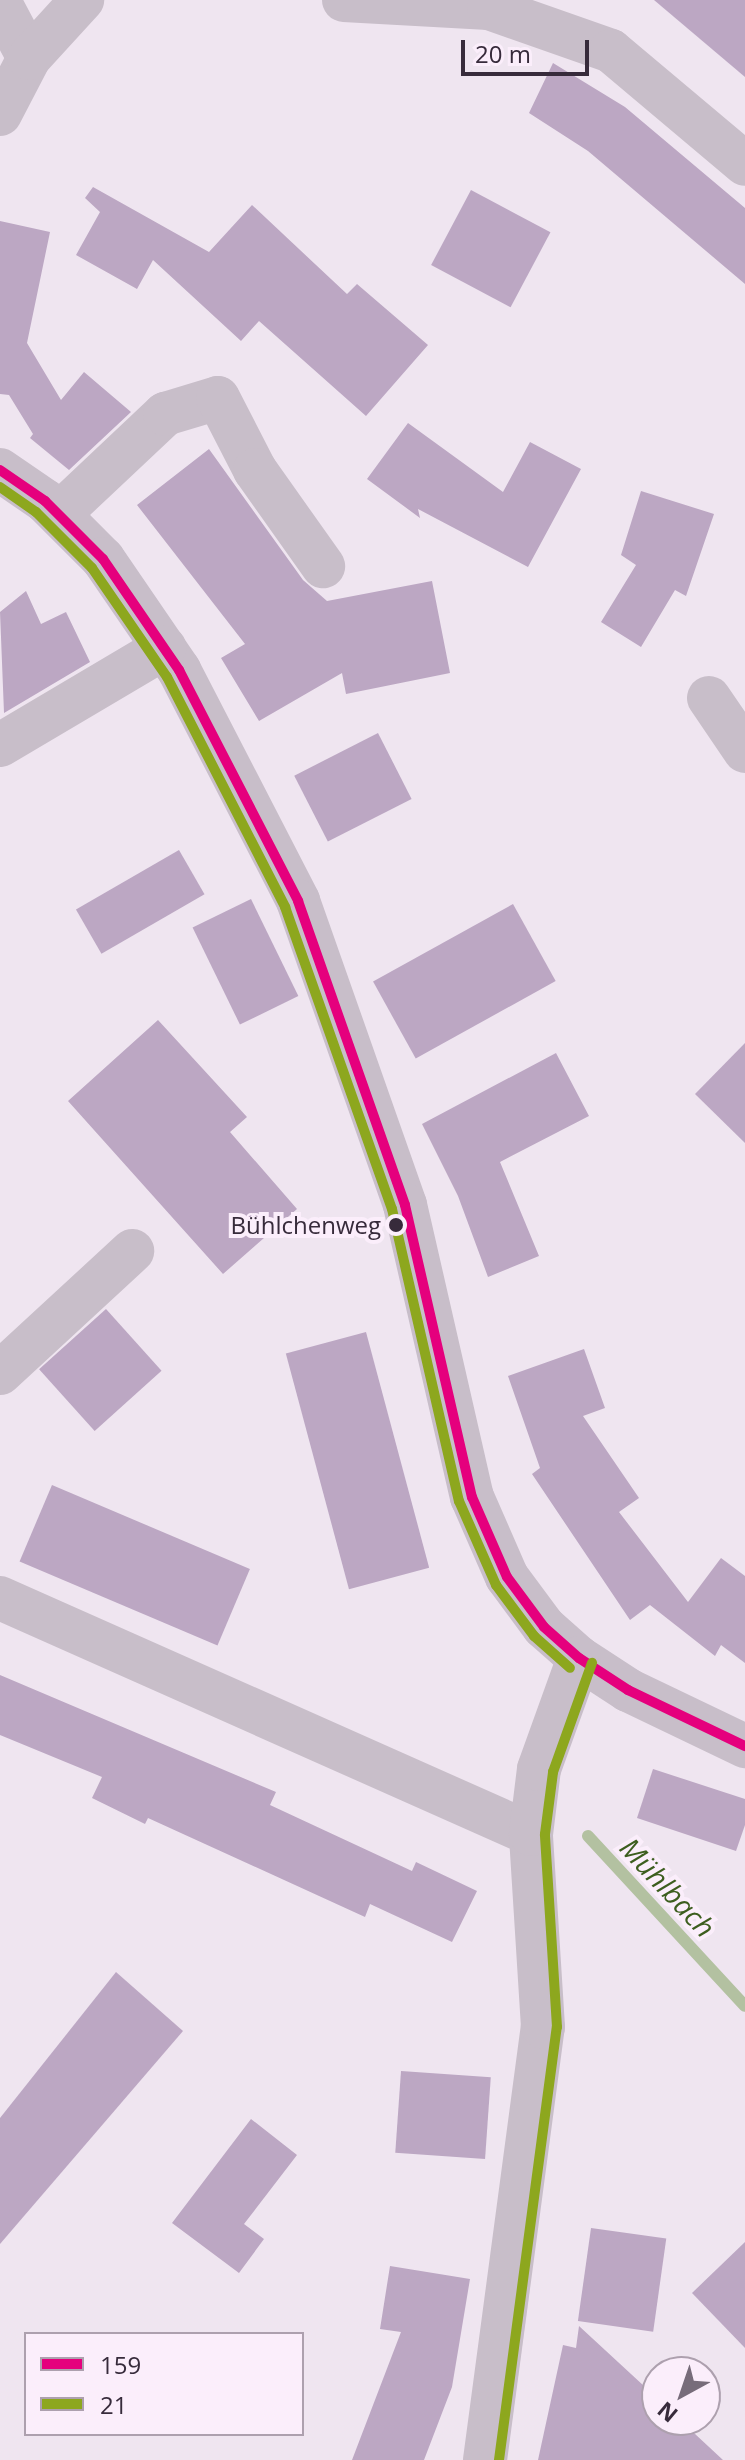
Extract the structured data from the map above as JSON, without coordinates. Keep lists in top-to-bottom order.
{
  "water": ["Mühlbach"],
  "places": ["Bühlchenweg"],
  "lines": ["transit line 159", "transit line 21"],
  "legend": ["159", "21"],
  "scale_bar": "20 m",
  "north": "bottom left"
}
